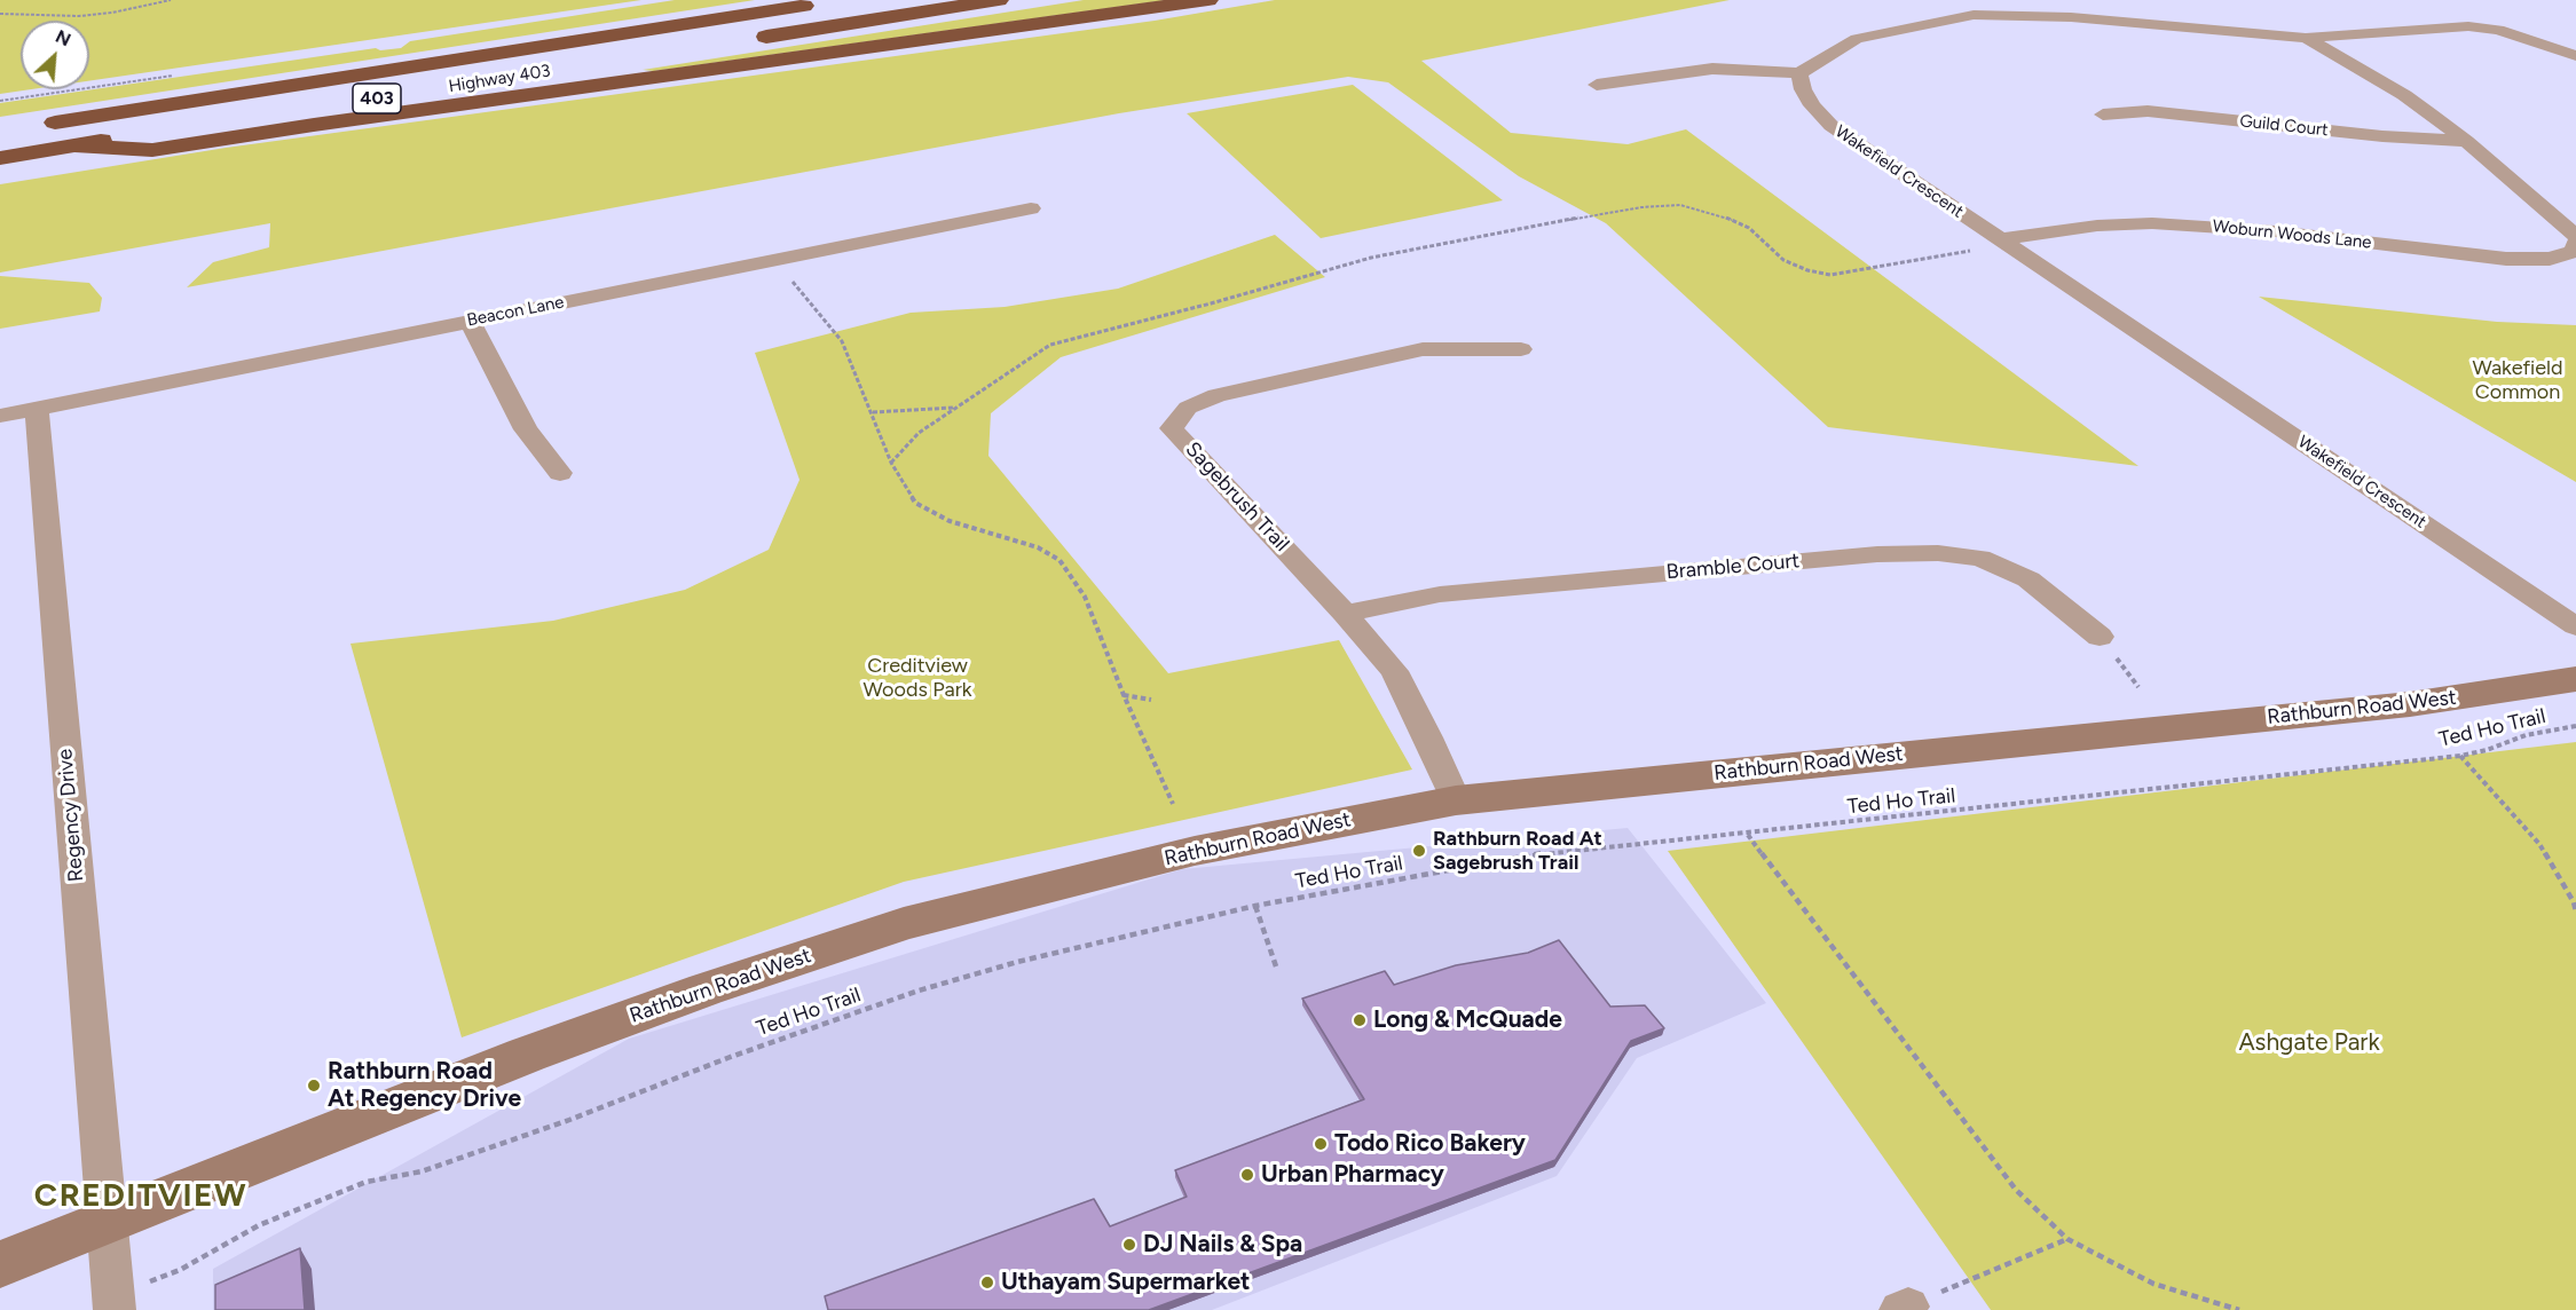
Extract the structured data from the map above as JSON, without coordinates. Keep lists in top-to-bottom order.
{
  "streets": {
    "highway": ["Highway 403", "403"],
    "street": [
      "Guild Court",
      "Wakefield Crescent",
      "Woburn Woods Lane",
      "Beacon Lane",
      "Sagebrush Trail",
      "Bramble Court",
      "Rathburn Road West",
      "Regency Drive"
    ],
    "path": ["Ted Ho Trail"]
  },
  "crossings": [
    ["Wakefield Crescent", "Woburn Woods Lane"],
    ["Beacon Lane", "Regency Drive"],
    ["Sagebrush Trail", "Bramble Court"],
    ["Sagebrush Trail", "Rathburn Road West"],
    ["Rathburn Road West", "Regency Drive"]
  ],
  "districts": ["CREDITVIEW"],
  "parks": ["Wakefield Common", "Creditview Woods Park", "Ashgate Park"],
  "places": [
    "Rathburn Road At Sagebrush Trail",
    "Long & McQuade",
    "Rathburn Road At Regency Drive",
    "Todo Rico Bakery",
    "Urban Pharmacy",
    "DJ Nails & Spa",
    "Uthayam Supermarket"
  ],
  "north": "top right"
}
